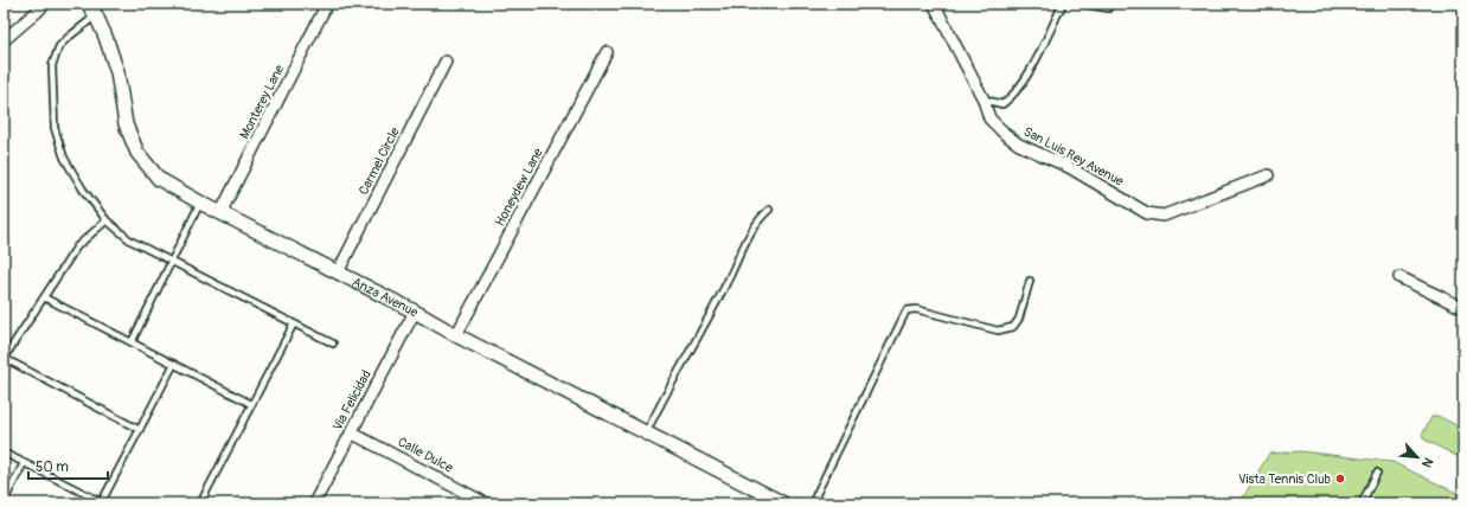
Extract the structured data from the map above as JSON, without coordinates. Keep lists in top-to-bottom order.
{
  "streets": {
    "street": [
      "Monterey Lane",
      "San Luis Rey Avenue",
      "Carmel Circle",
      "Honeydew Lane",
      "Anza Avenue",
      "Via Felicidad",
      "Calle Dulce"
    ]
  },
  "crossings": [
    ["Monterey Lane", "Anza Avenue"],
    ["Carmel Circle", "Anza Avenue"],
    ["Honeydew Lane", "Anza Avenue"],
    ["Anza Avenue", "Via Felicidad"],
    ["Via Felicidad", "Calle Dulce"]
  ],
  "places": ["Vista Tennis Club"],
  "scale_bar": "50 m",
  "north": "bottom right"
}
